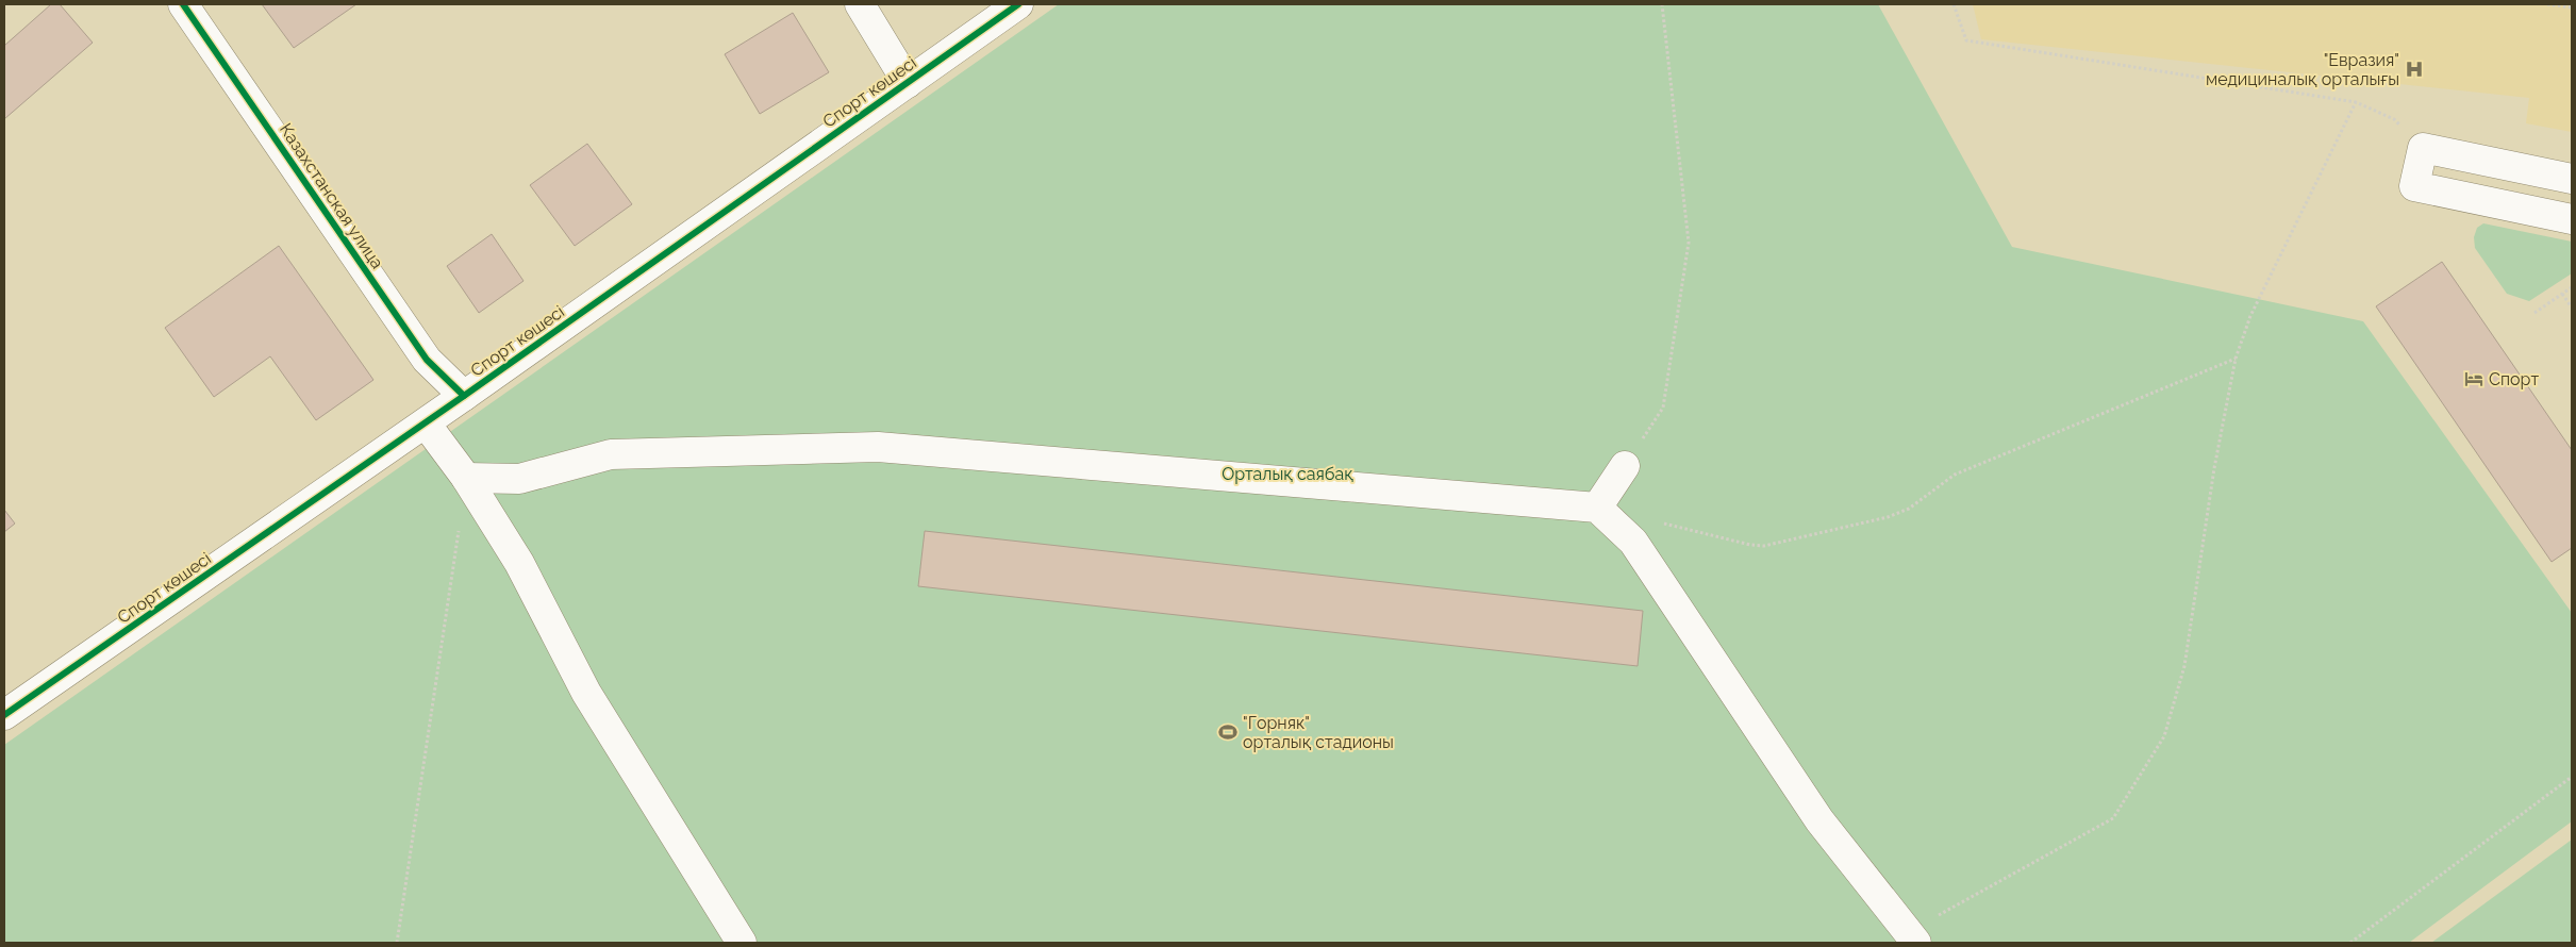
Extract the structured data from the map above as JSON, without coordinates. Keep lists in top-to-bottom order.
{
  "streets": {
    "street": ["Спорт көшесі", "Казахстанская улица"]
  },
  "crossings": [
    ["Спорт көшесі", "Казахстанская улица"]
  ],
  "parks": ["Орталық саябақ"],
  "places": {
    "hospital": ["\"Евразия\" медициналық орталығы"],
    "hotel": ["Спорт"],
    "sports": ["\"Горняк\" орталық стадионы"]
  }
}
